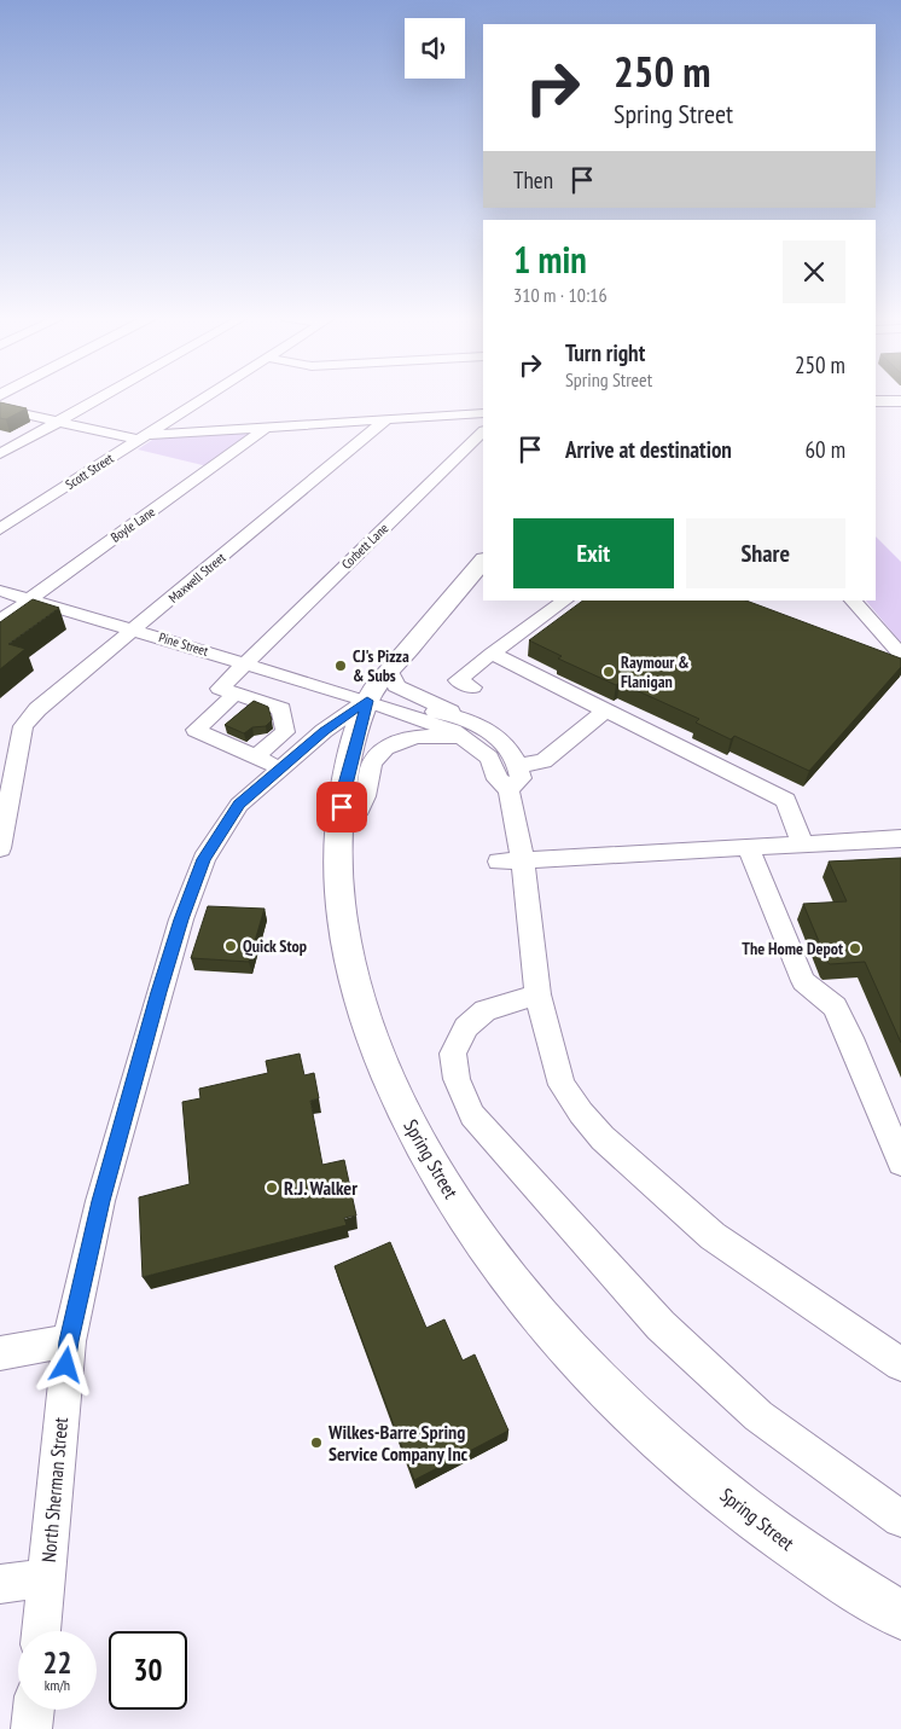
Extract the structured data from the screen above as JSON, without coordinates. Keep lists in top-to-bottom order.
{
  "streets": {
    "main road": ["Spring Street"],
    "street": [
      "Scott Street",
      "Boyle Lane",
      "Corbett Lane",
      "Maxwell Street",
      "Pine Street",
      "North Sherman Street"
    ]
  },
  "crossings": [
    ["Boyle Lane", "Pine Street"],
    ["Corbett Lane", "Pine Street"],
    ["Maxwell Street", "Pine Street"],
    ["Pine Street", "Spring Street"],
    ["Pine Street", "North Sherman Street"],
    ["Spring Street", "North Sherman Street"]
  ],
  "places": [
    "CJ's Pizza & Subs",
    "Raymour & Flanigan",
    "Quick Stop",
    "The Home Depot",
    "R.J. Walker",
    "Wilkes-Barre Spring Service Company Inc"
  ],
  "page": {
    "turn": ["250 m", "Spring Street"],
    "then": "Then",
    "heading": ["1 min", "310 m · 10:16"],
    "list": [
      {
        "name": "Turn right",
        "note": "Spring Street",
        "value": "250 m"
      },
      {
        "name": "Arrive at destination",
        "value": "60 m"
      }
    ],
    "buttons": ["Exit", "Share"],
    "speed": "22 km/h",
    "limit": "30"
  }
}
